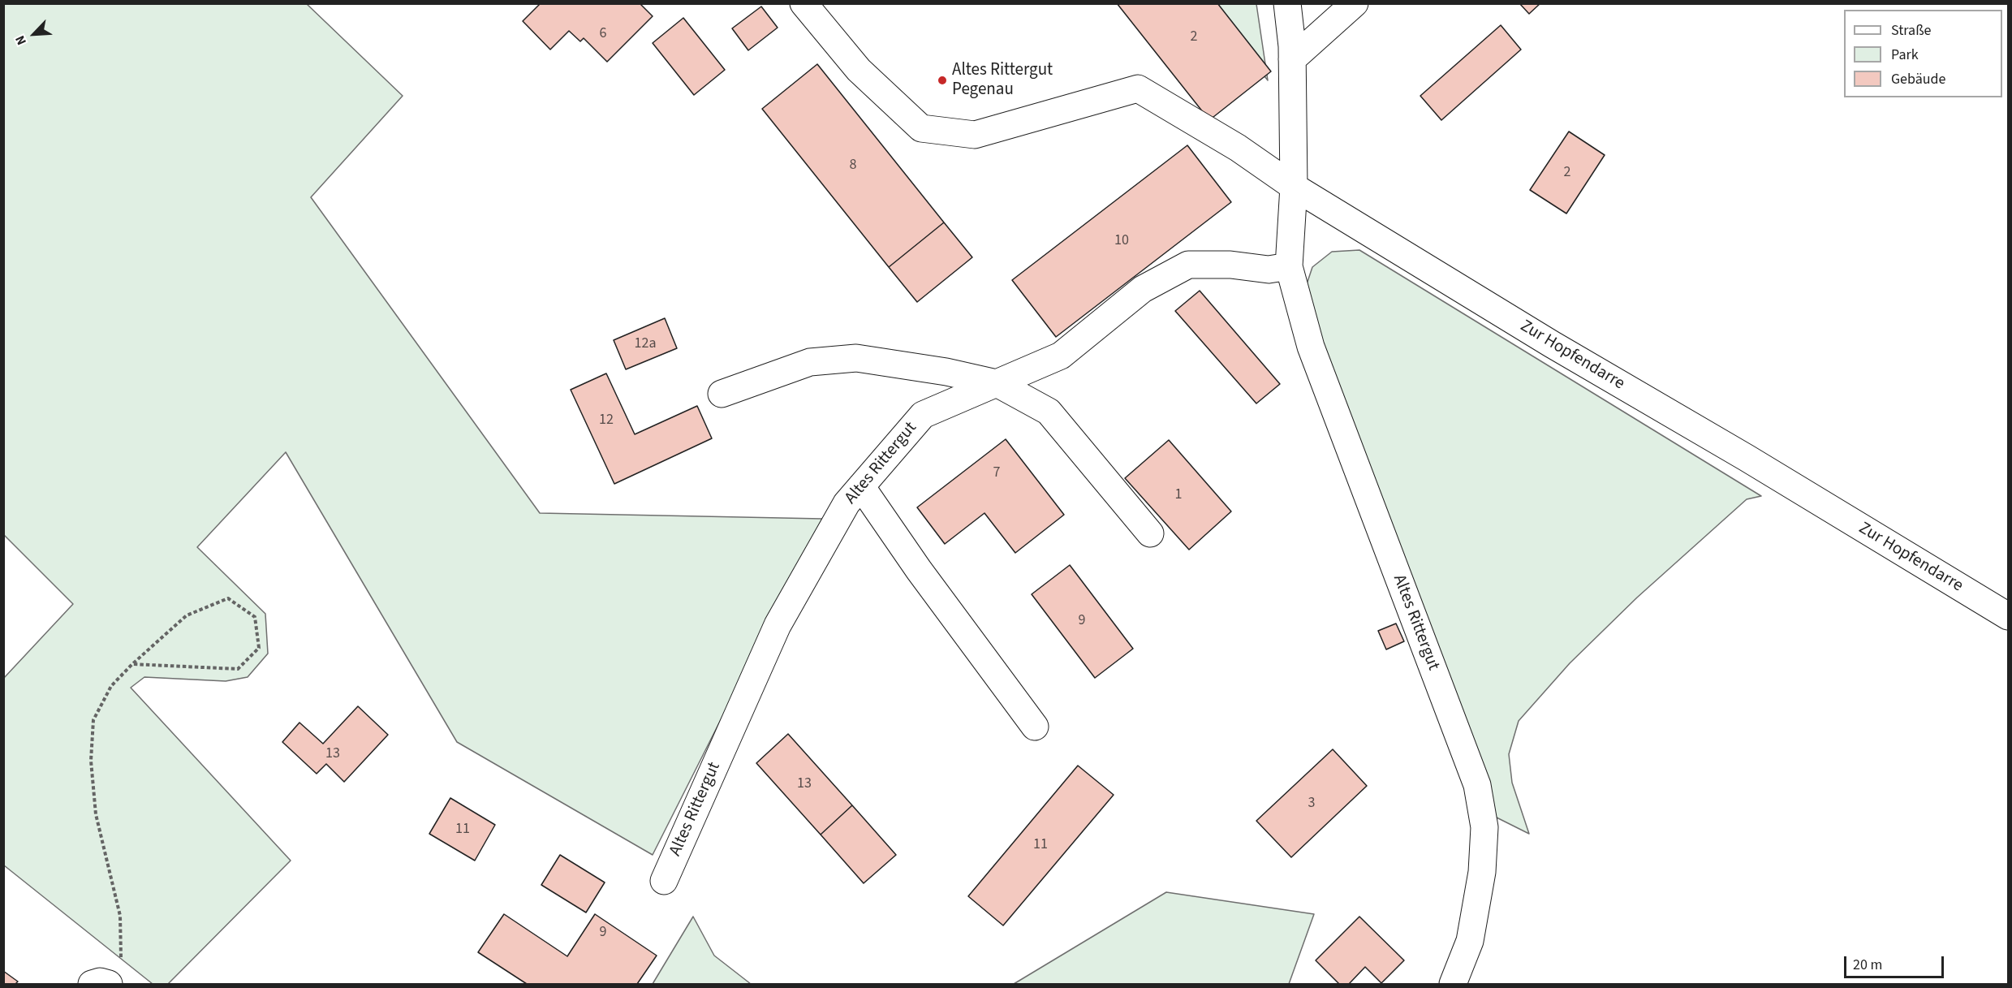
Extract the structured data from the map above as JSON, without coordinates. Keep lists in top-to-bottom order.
{
  "streets": {
    "street": ["Zur Hopfendarre", "Altes Rittergut"]
  },
  "crossings": [
    ["Zur Hopfendarre", "Altes Rittergut"]
  ],
  "places": ["Altes Rittergut Pegenau"],
  "house_numbers": [
    "6",
    "2",
    "8",
    "2",
    "10",
    "12a",
    "12",
    "7",
    "1",
    "9",
    "13",
    "13",
    "3",
    "11",
    "11",
    "9"
  ],
  "legend": ["Straße", "Park", "Gebäude"],
  "scale_bar": "20 m",
  "north": "bottom left"
}
